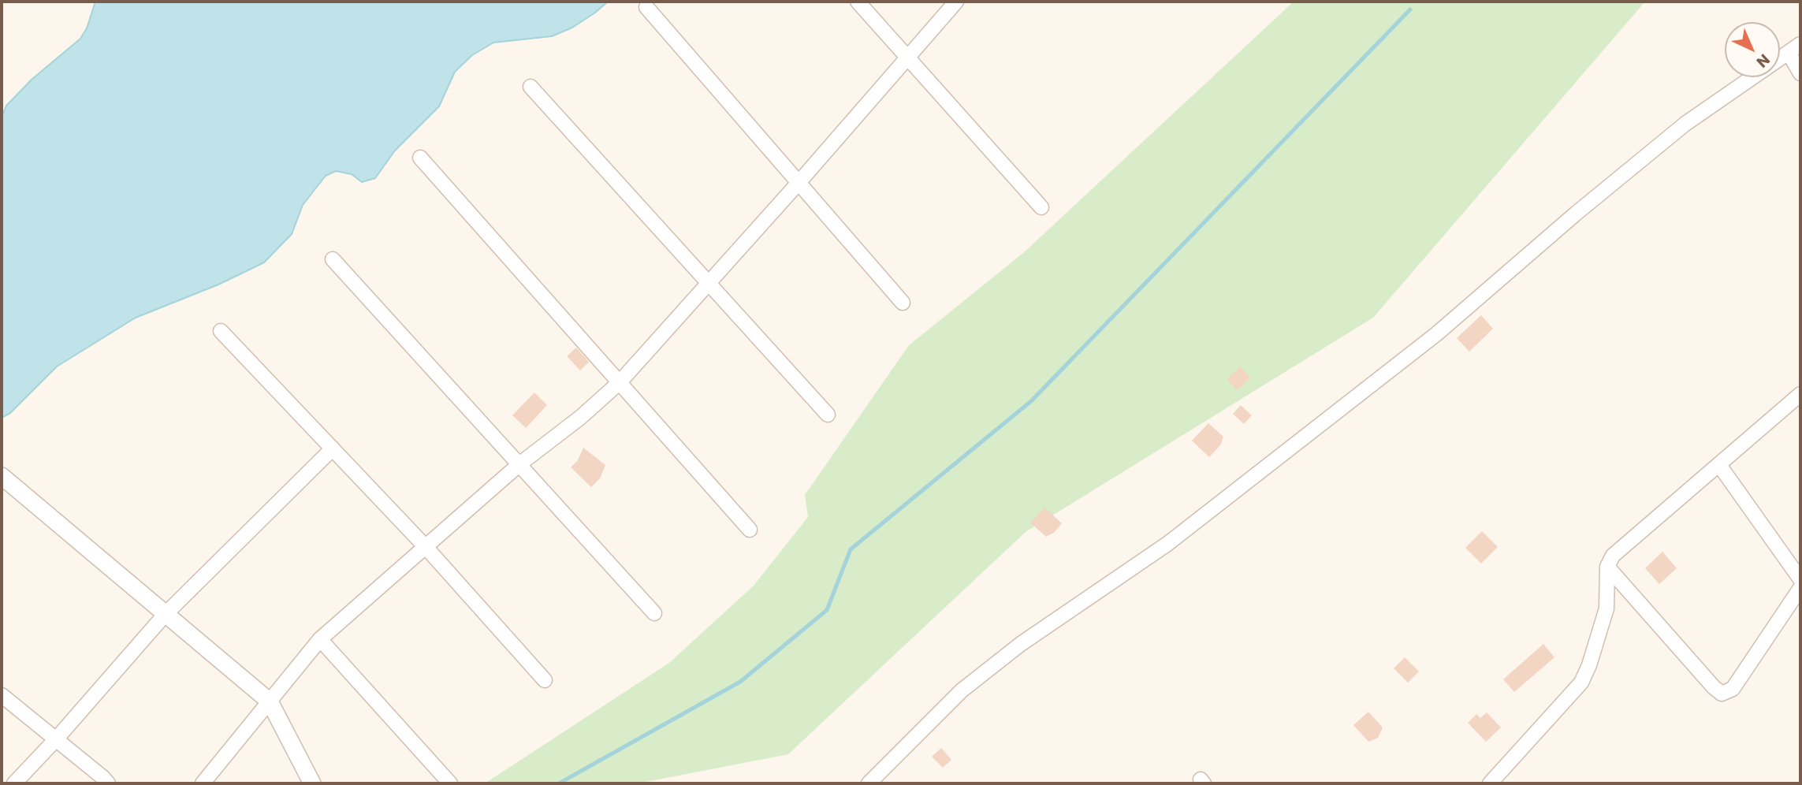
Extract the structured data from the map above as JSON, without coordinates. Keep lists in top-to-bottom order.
{
  "north": "bottom right"
}
